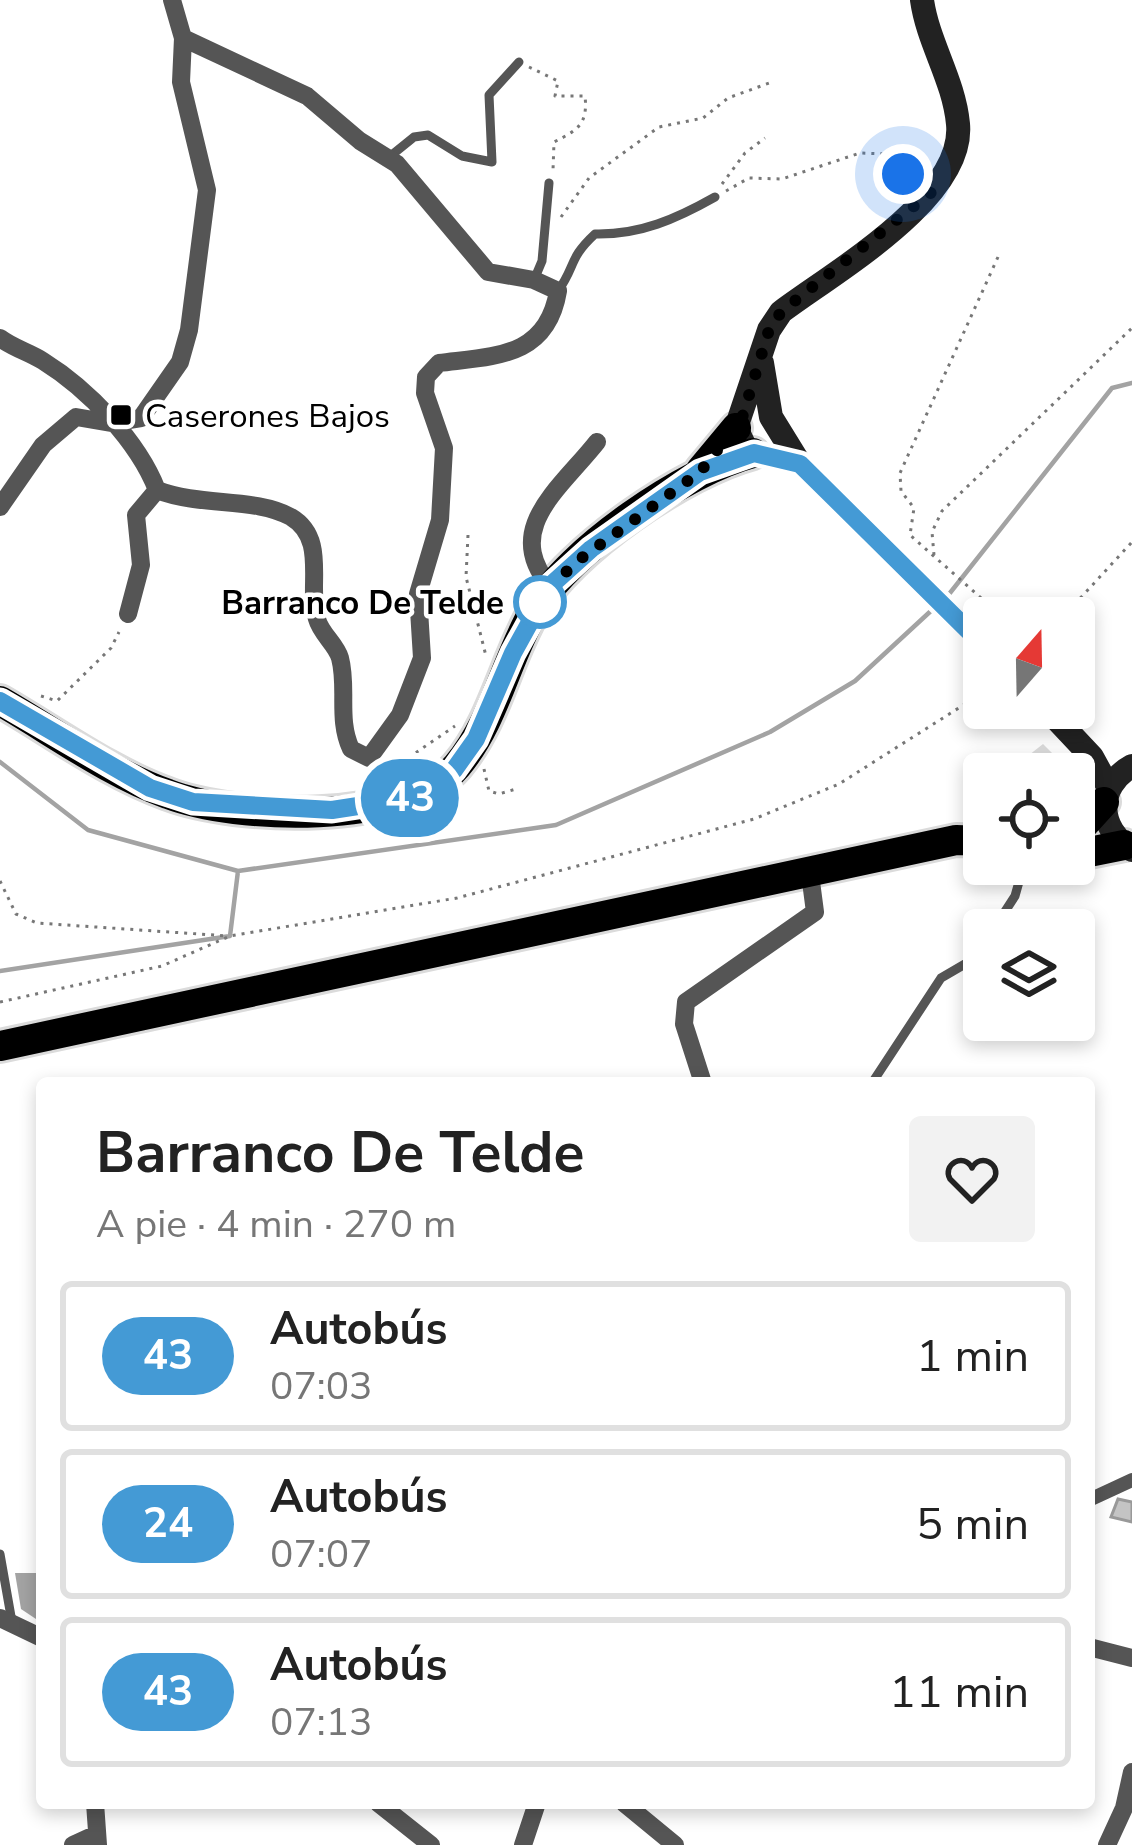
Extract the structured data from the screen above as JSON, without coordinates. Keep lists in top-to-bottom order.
{
  "places": {
    "transit": ["Caserones Bajos"],
    "other": ["Barranco De Telde"]
  },
  "lines": ["bus line 43"],
  "north": "top",
  "page": {
    "on_map": "43",
    "heading": ["Barranco De Telde", "A pie · 4 min · 270 m"],
    "list": [
      {
        "mark": "43",
        "name": "Autobús",
        "note": "07:03",
        "value": "1 min"
      },
      {
        "mark": "24",
        "name": "Autobús",
        "note": "07:07",
        "value": "5 min"
      },
      {
        "mark": "43",
        "name": "Autobús",
        "note": "07:13",
        "value": "11 min"
      }
    ]
  }
}
